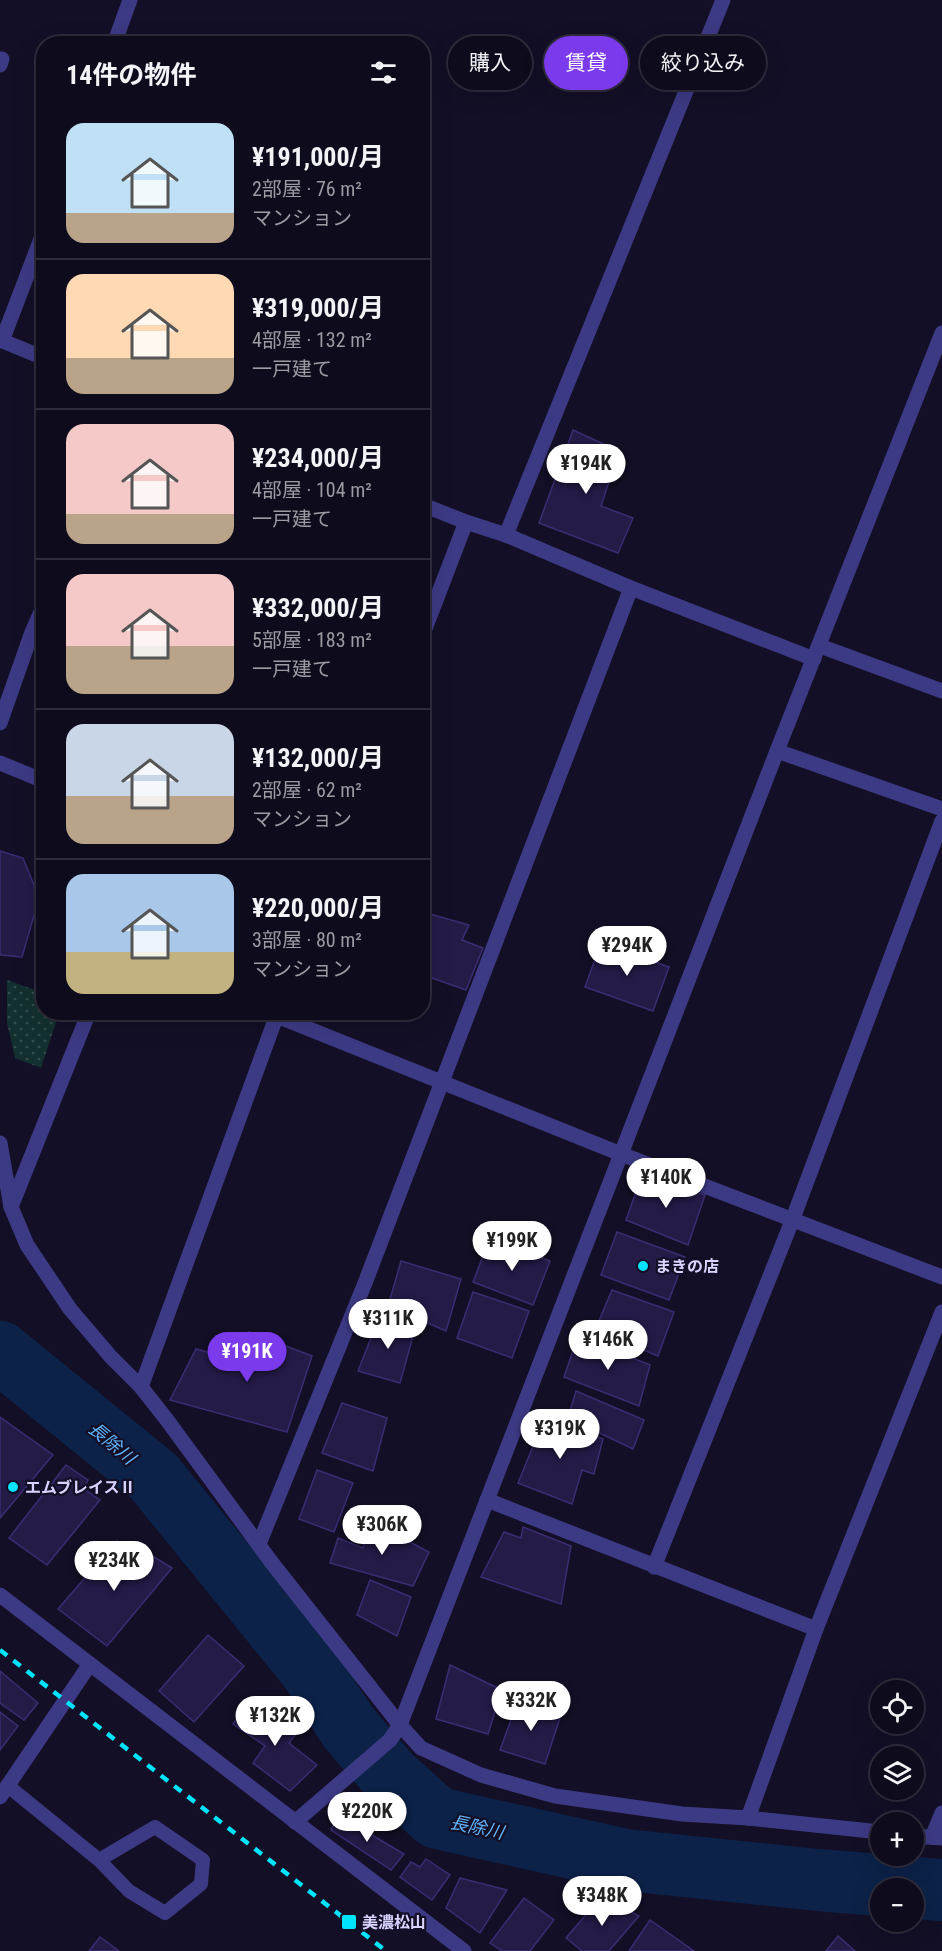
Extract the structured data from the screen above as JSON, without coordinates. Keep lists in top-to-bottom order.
{
  "water": ["長除川"],
  "places": {
    "other": ["まきの店", "エムブレイスⅡ"],
    "transit": ["美濃松山"]
  },
  "page": {
    "chip": ["購入", "賃貸", "絞り込み"],
    "heading": "14件の物件",
    "list": [
      {
        "name": "¥191,000/月",
        "note": "2部屋 · 76 m² · マンション"
      },
      {
        "name": "¥319,000/月",
        "note": "4部屋 · 132 m² · 一戸建て"
      },
      {
        "name": "¥234,000/月",
        "note": "4部屋 · 104 m² · 一戸建て"
      },
      {
        "name": "¥332,000/月",
        "note": "5部屋 · 183 m² · 一戸建て"
      },
      {
        "name": "¥132,000/月",
        "note": "2部屋 · 62 m² · マンション"
      },
      {
        "name": "¥220,000/月",
        "note": "3部屋 · 80 m² · マンション"
      }
    ],
    "price": [
      "¥194K",
      "¥294K",
      "¥140K",
      "¥199K",
      "¥311K",
      "¥146K",
      "¥191K",
      "¥319K",
      "¥306K",
      "¥234K",
      "¥332K",
      "¥132K",
      "¥220K",
      "¥348K"
    ],
    "map_buttons": ["+", "−"]
  }
}
